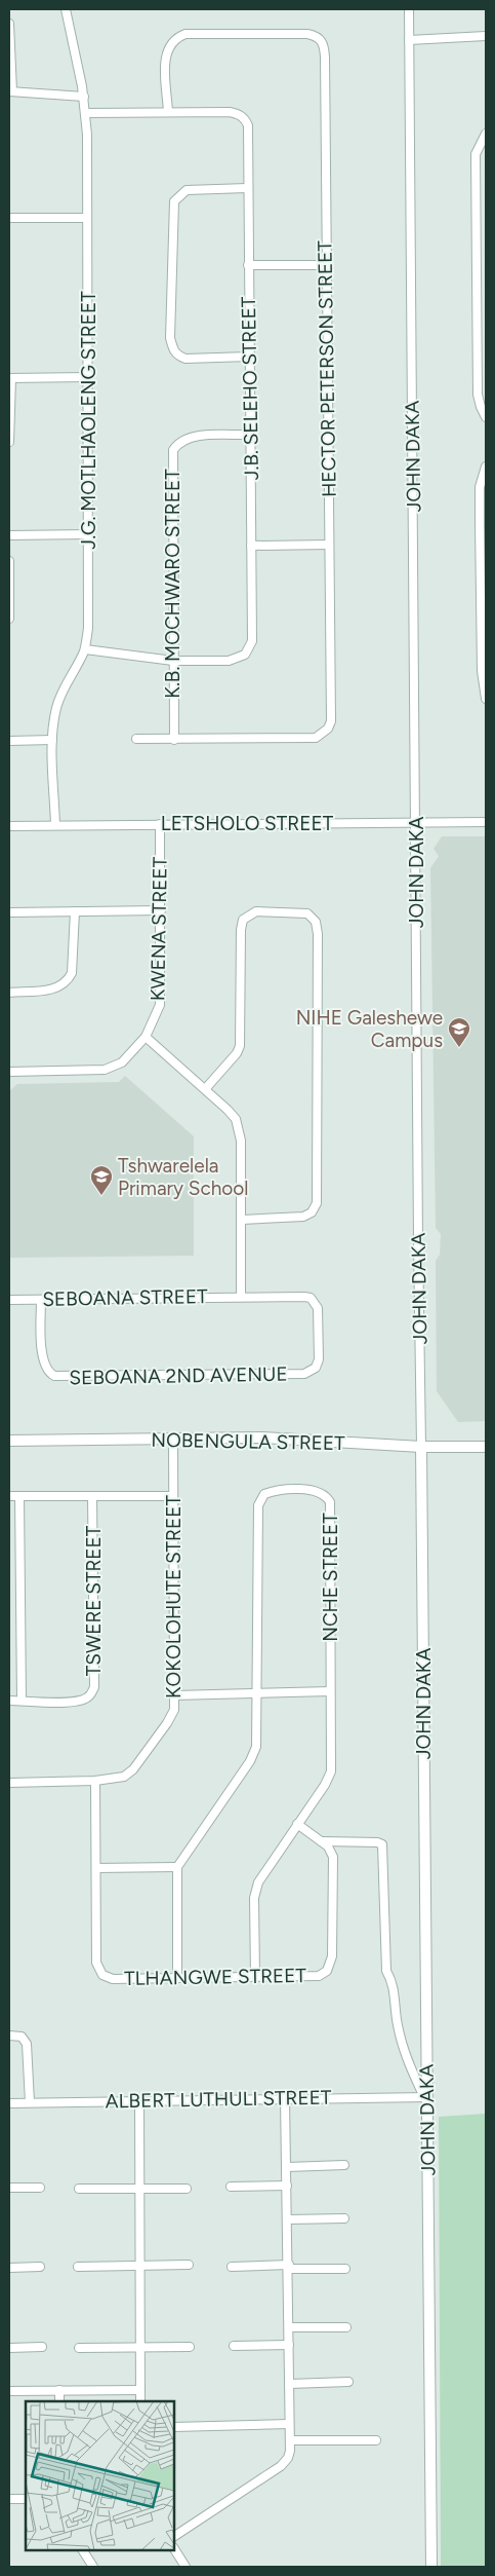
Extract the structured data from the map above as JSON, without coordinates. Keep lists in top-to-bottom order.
{
  "streets": {
    "street": [
      "HECTOR PETERSON STREET",
      "J.B. SELEHO STREET",
      "J.G. MOTLHAOLENG STREET",
      "JOHN DAKA",
      "K.B. MOCHWARO STREET",
      "LETSHOLO STREET",
      "KWENA STREET",
      "SEBOANA STREET",
      "SEBOANA 2ND AVENUE",
      "NOBENGULA STREET",
      "NCHE STREET",
      "KOKOLOHUTE STREET",
      "TSWERE STREET",
      "TLHANGWE STREET",
      "ALBERT LUTHULI STREET"
    ]
  },
  "crossings": [
    ["HECTOR PETERSON STREET", "J.B. SELEHO STREET"],
    ["HECTOR PETERSON STREET", "K.B. MOCHWARO STREET"],
    ["J.B. SELEHO STREET", "J.G. MOTLHAOLENG STREET"],
    ["J.B. SELEHO STREET", "K.B. MOCHWARO STREET"],
    ["J.G. MOTLHAOLENG STREET", "LETSHOLO STREET"],
    ["JOHN DAKA", "LETSHOLO STREET"],
    ["JOHN DAKA", "NOBENGULA STREET"],
    ["JOHN DAKA", "ALBERT LUTHULI STREET"],
    ["LETSHOLO STREET", "KWENA STREET"],
    ["SEBOANA STREET", "SEBOANA 2ND AVENUE"],
    ["NOBENGULA STREET", "KOKOLOHUTE STREET"],
    ["NCHE STREET", "TLHANGWE STREET"],
    ["KOKOLOHUTE STREET", "TLHANGWE STREET"]
  ],
  "places": {
    "school or university": ["NIHE Galeshewe Campus", "Tshwarelela Primary School"]
  }
}
